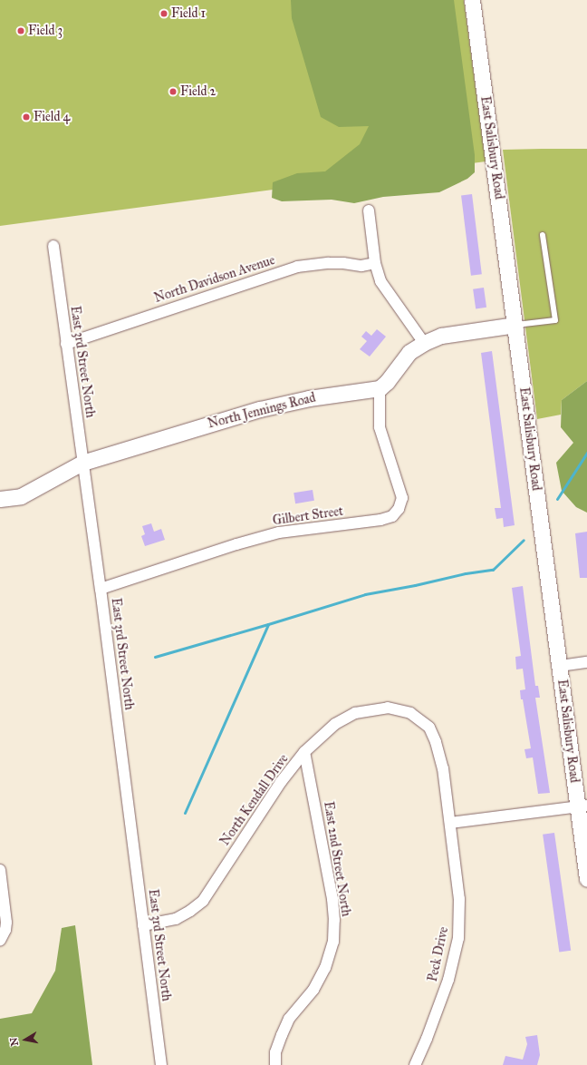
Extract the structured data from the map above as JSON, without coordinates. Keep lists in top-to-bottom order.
{
  "streets": {
    "street": [
      "East Salisbury Road",
      "North Davidson Avenue",
      "East 3rd Street North",
      "North Jennings Road",
      "Gilbert Street",
      "North Kendall Drive",
      "East 2nd Street North",
      "Peck Drive"
    ]
  },
  "crossings": [
    ["North Davidson Avenue", "East 3rd Street North"],
    ["East 3rd Street North", "North Jennings Road"],
    ["East 3rd Street North", "Gilbert Street"],
    ["East 3rd Street North", "North Kendall Drive"],
    ["North Jennings Road", "Gilbert Street"],
    ["North Kendall Drive", "East 2nd Street North"],
    ["North Kendall Drive", "Peck Drive"]
  ],
  "places": [
    "Field 1",
    "Field 3",
    "Field 2",
    "Field 4"
  ],
  "north": "left"
}
